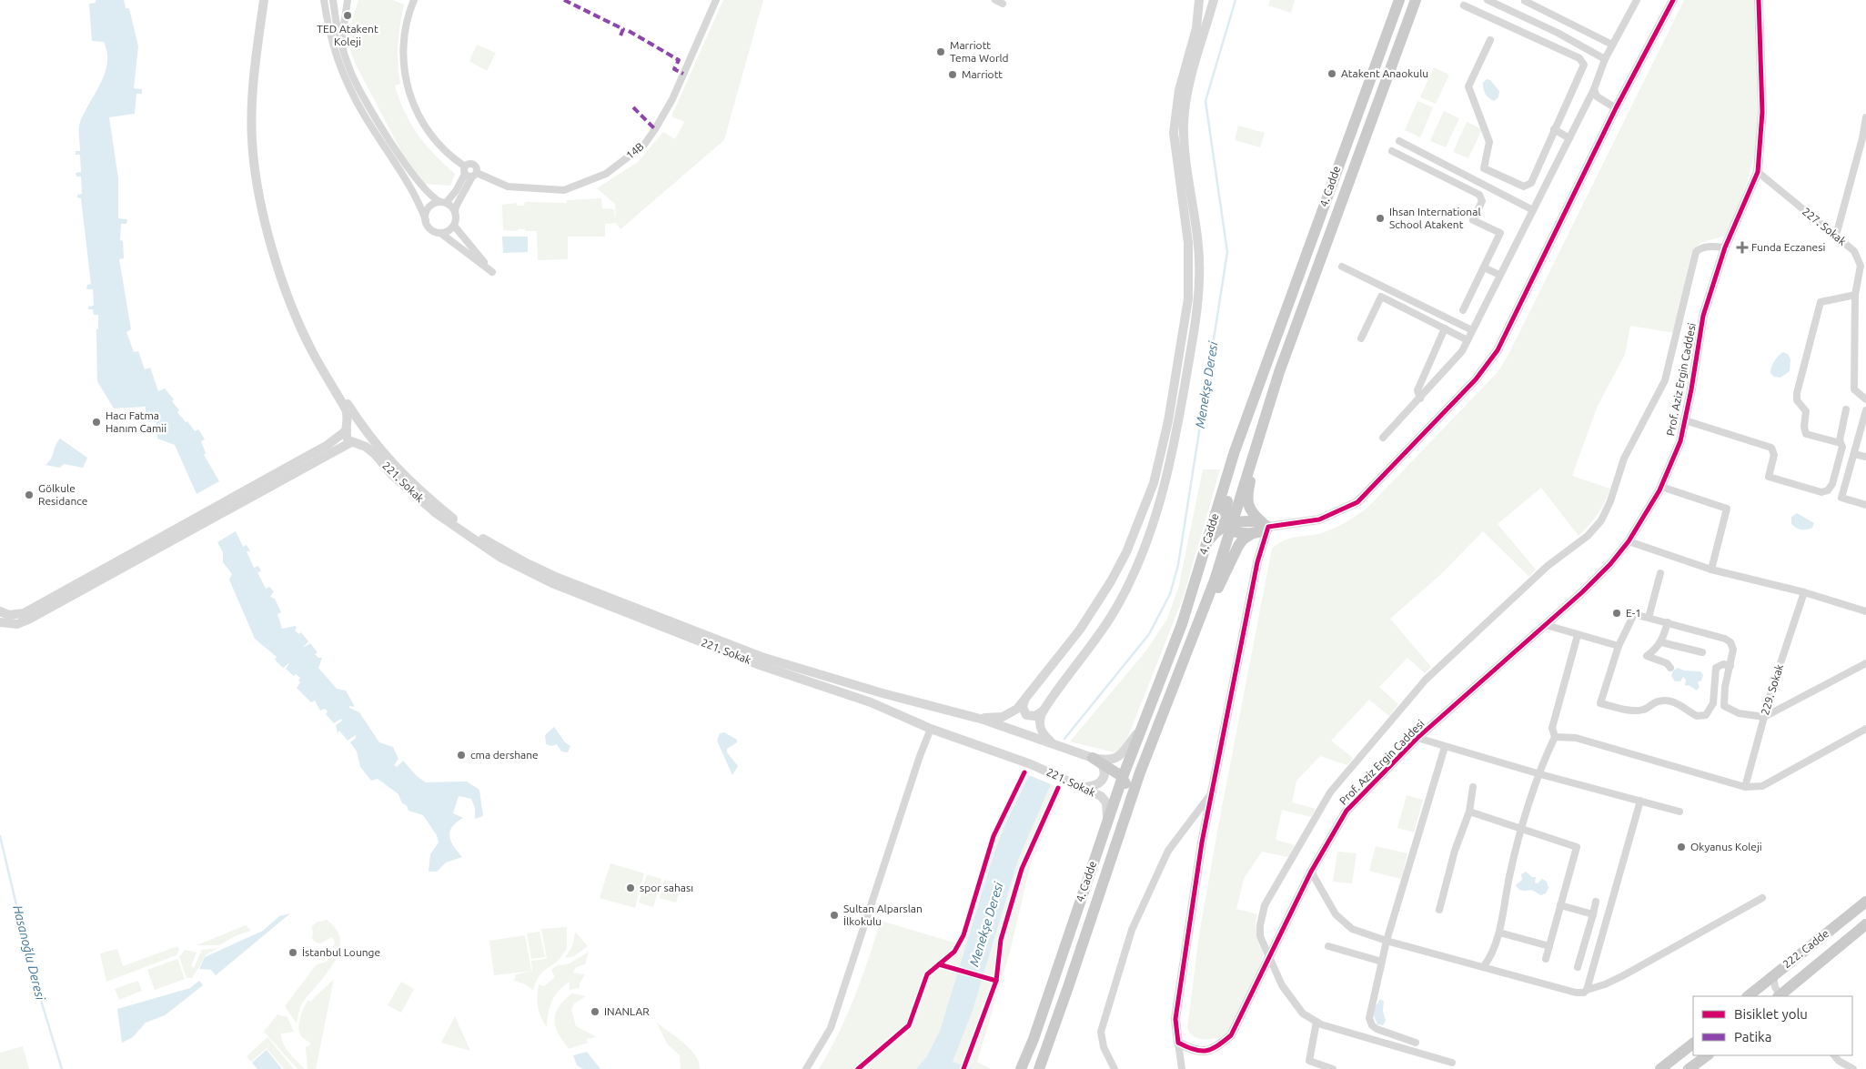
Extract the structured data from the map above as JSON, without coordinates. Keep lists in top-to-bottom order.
{
  "streets": {
    "main road": ["4. Cadde", "222. Cadde"],
    "street": [
      "14B",
      "227. Sokak",
      "Prof. Aziz Ergin Caddesi",
      "221. Sokak",
      "229. Sokak"
    ]
  },
  "crossings": [
    ["4. Cadde", "221. Sokak"],
    ["227. Sokak", "Prof. Aziz Ergin Caddesi"]
  ],
  "water": ["Menekşe Deresi", "Hasanoğlu Deresi"],
  "places": {
    "other": [
      "TED Atakent Koleji",
      "Marriott Tema World",
      "Atakent Anaokulu",
      "Marriott",
      "Ihsan International School Atakent",
      "Hacı Fatma Hanım Camii",
      "Gölkule Residance",
      "E-1",
      "cma dershane",
      "Okyanus Koleji",
      "spor sahası",
      "Sultan Alparslan İlkokulu",
      "İstanbul Lounge",
      "INANLAR"
    ],
    "health": ["Funda Eczanesi"]
  },
  "legend": ["Bisiklet yolu", "Patika"]
}
